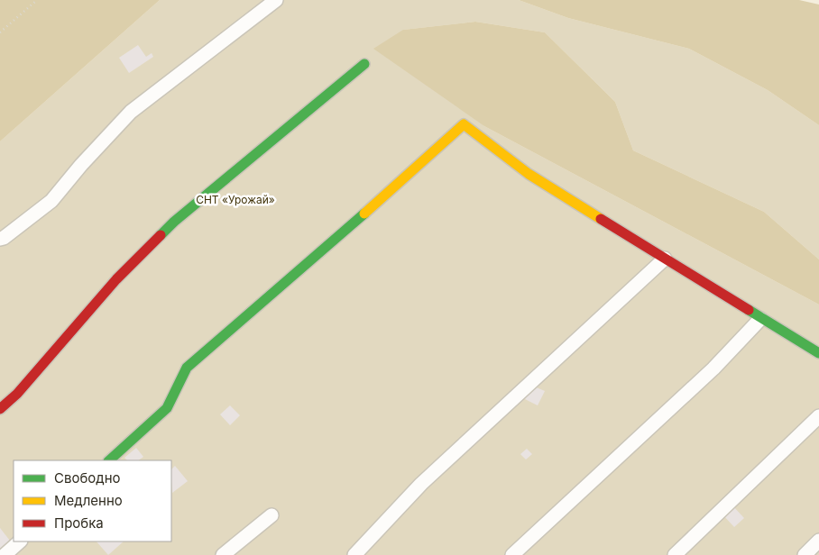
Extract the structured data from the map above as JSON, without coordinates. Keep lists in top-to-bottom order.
{
  "parks": ["СНТ «Урожай»"],
  "legend": ["Свободно", "Медленно", "Пробка"]
}
